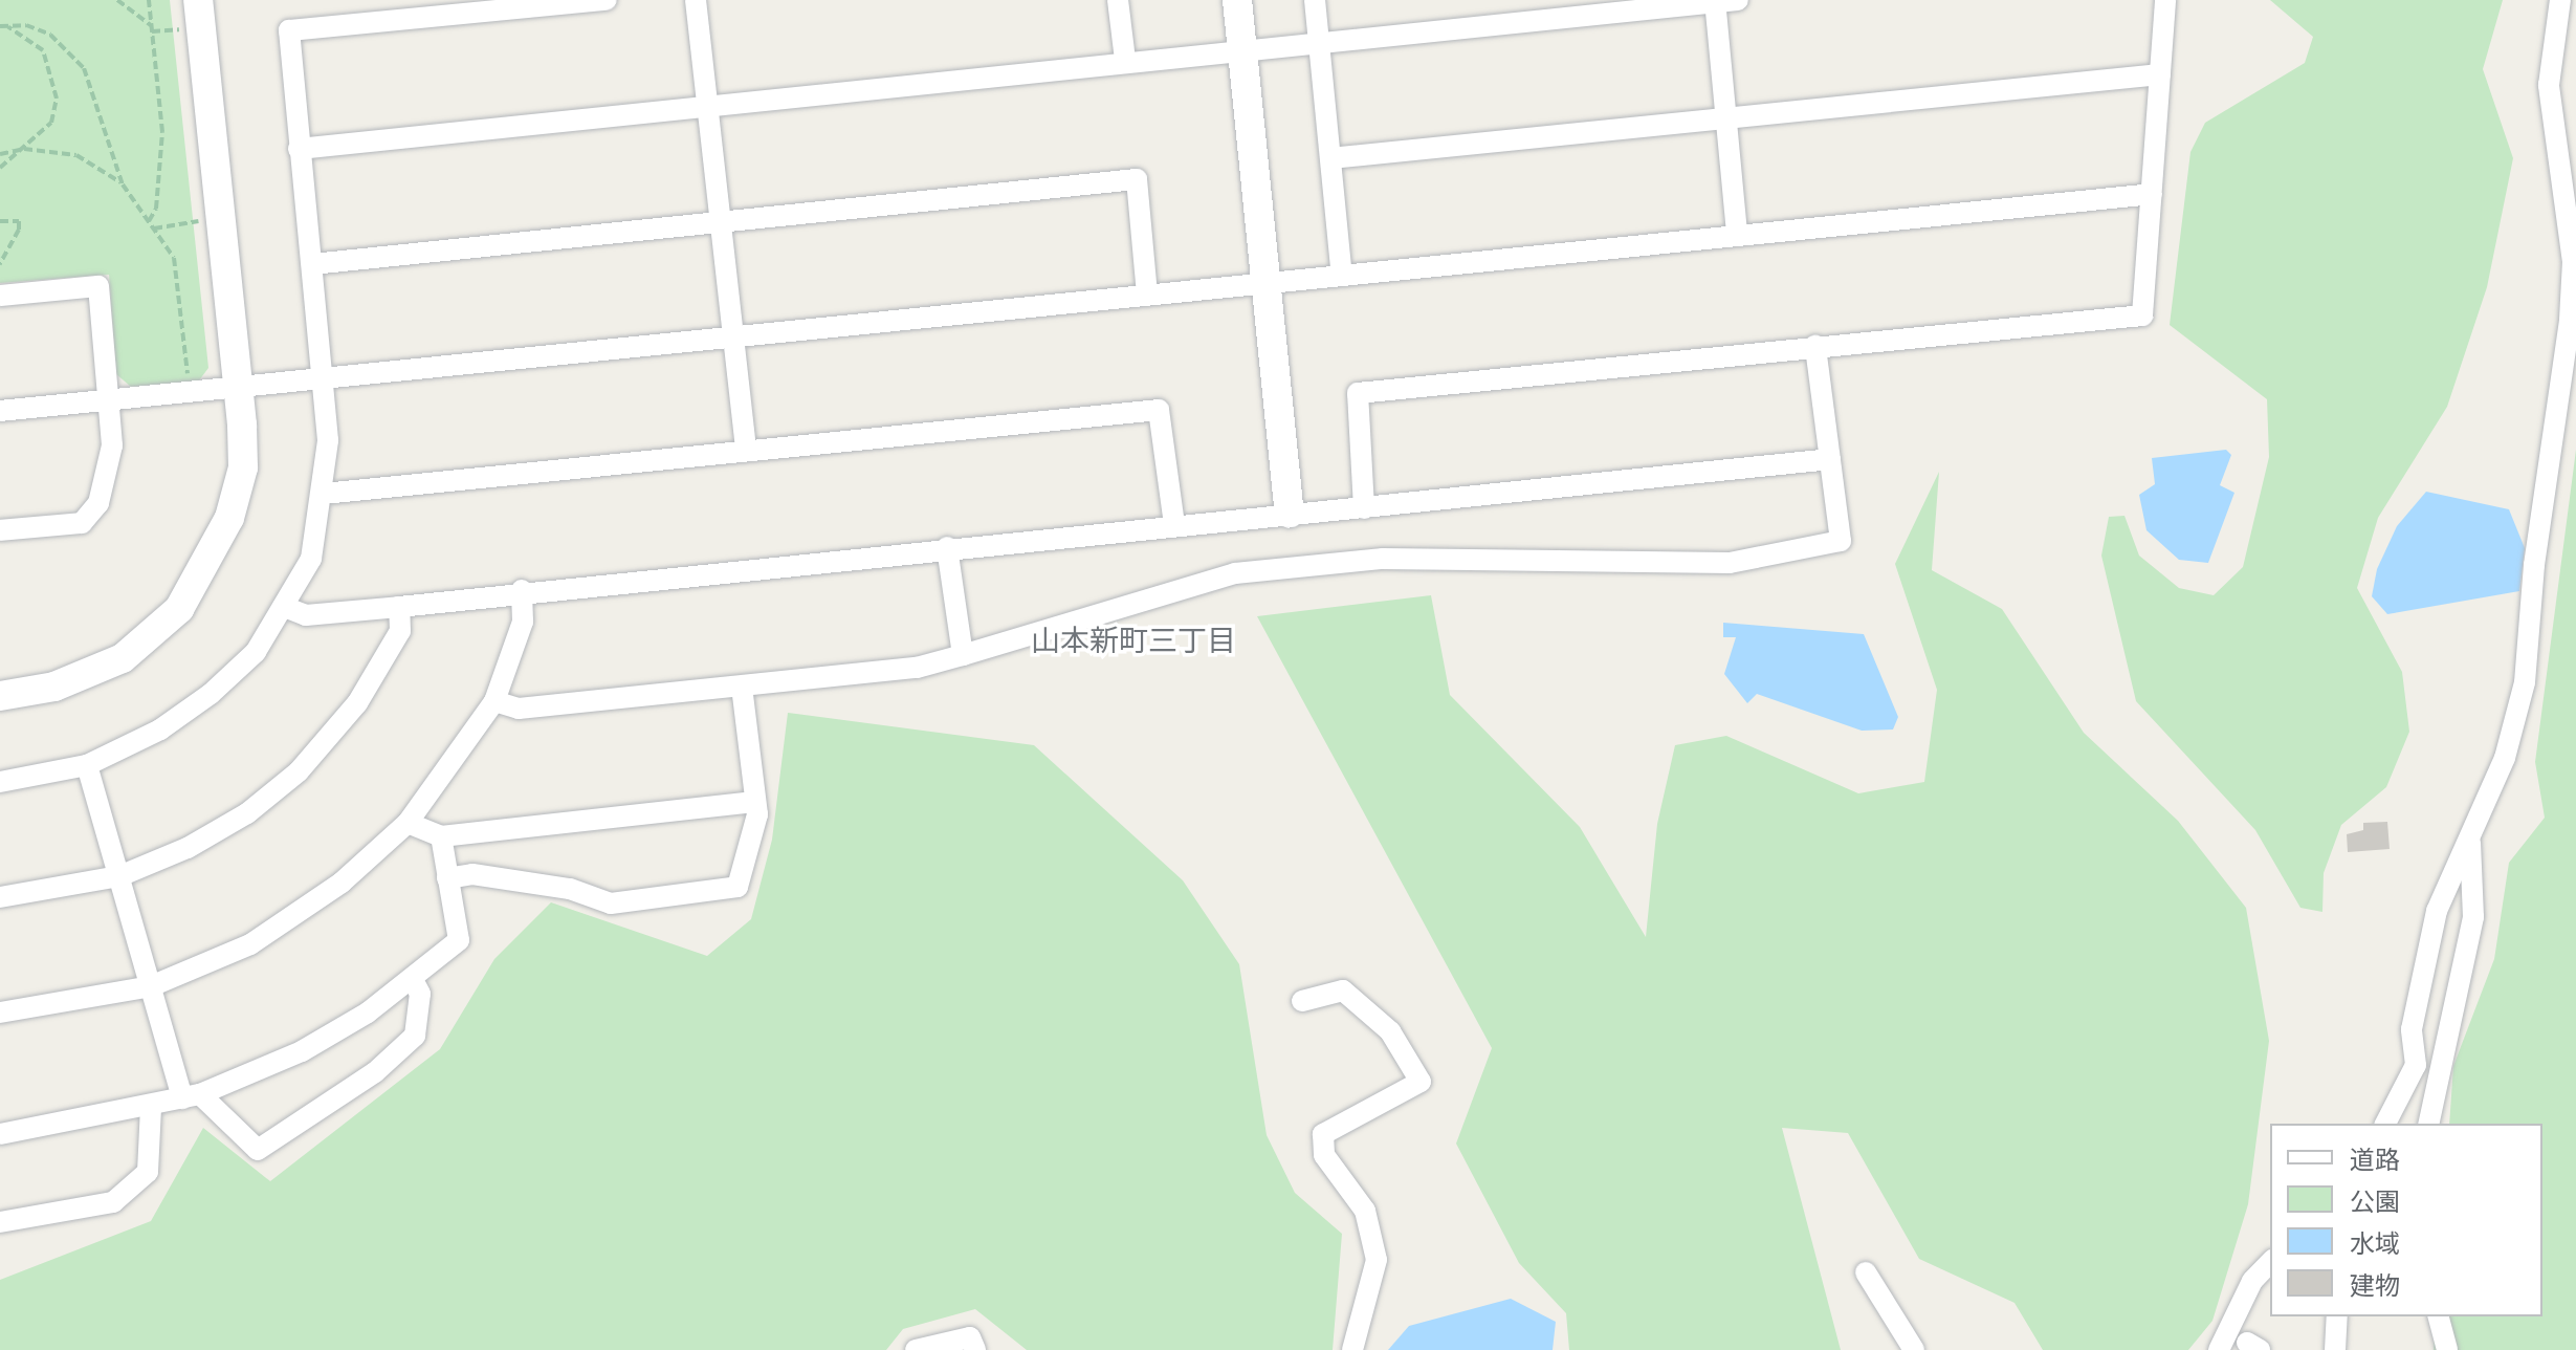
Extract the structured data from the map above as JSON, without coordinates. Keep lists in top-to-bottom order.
{
  "districts": ["山本新町三丁目"],
  "legend": [
    "道路",
    "公園",
    "水域",
    "建物"
  ]
}
